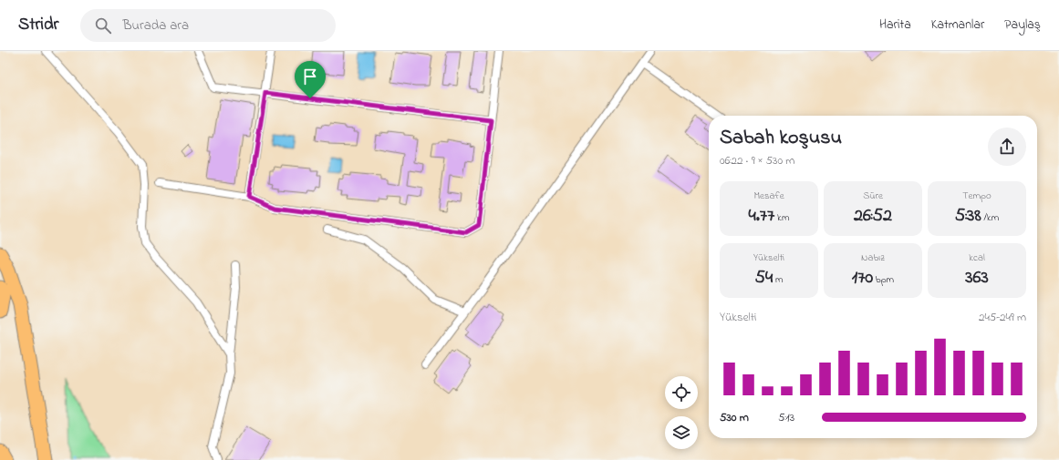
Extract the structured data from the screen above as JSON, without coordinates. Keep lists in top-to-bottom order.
{
  "page": {
    "header": "Stridr",
    "search": "Burada ara",
    "nav": ["Harita", "Katmanlar", "Paylaş"],
    "heading": ["Sabah koşusu", "06:22 · 9 × 530 m"],
    "stats": [
      ["Mesafe", "4.77 km"],
      ["Süre", "26:52"],
      ["Tempo", "5:38 /km"],
      ["Yükselti", "54 m"],
      ["Nabız", "170 bpm"],
      ["kcal", "363"]
    ],
    "chart": ["Yükselti", "245–249 m"],
    "list": [
      {
        "name": "530 m",
        "note": "5:13"
      }
    ]
  }
}
